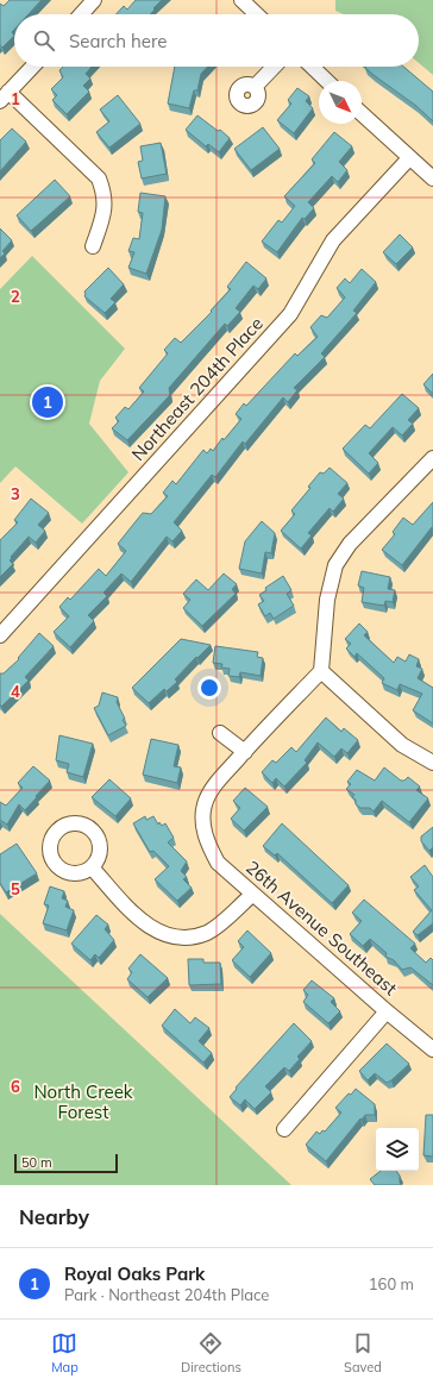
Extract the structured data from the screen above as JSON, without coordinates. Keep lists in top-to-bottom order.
{
  "streets": {
    "street": ["Northeast 204th Place", "26th Avenue Southeast"]
  },
  "parks": ["North Creek Forest"],
  "scale_bar": "50 m",
  "north": "bottom right",
  "page": {
    "search": "Search here",
    "pins": "1",
    "scale": "50 m",
    "heading": "Nearby",
    "list": [
      {
        "mark": "1",
        "name": "Royal Oaks Park",
        "note": "Park · Northeast 204th Place",
        "value": "160 m"
      }
    ],
    "nav": ["Map", "Directions", "Saved"]
  },
  "grid": {
    "rows": [
      "1",
      "2",
      "3",
      "4",
      "5",
      "6"
    ]
  }
}
